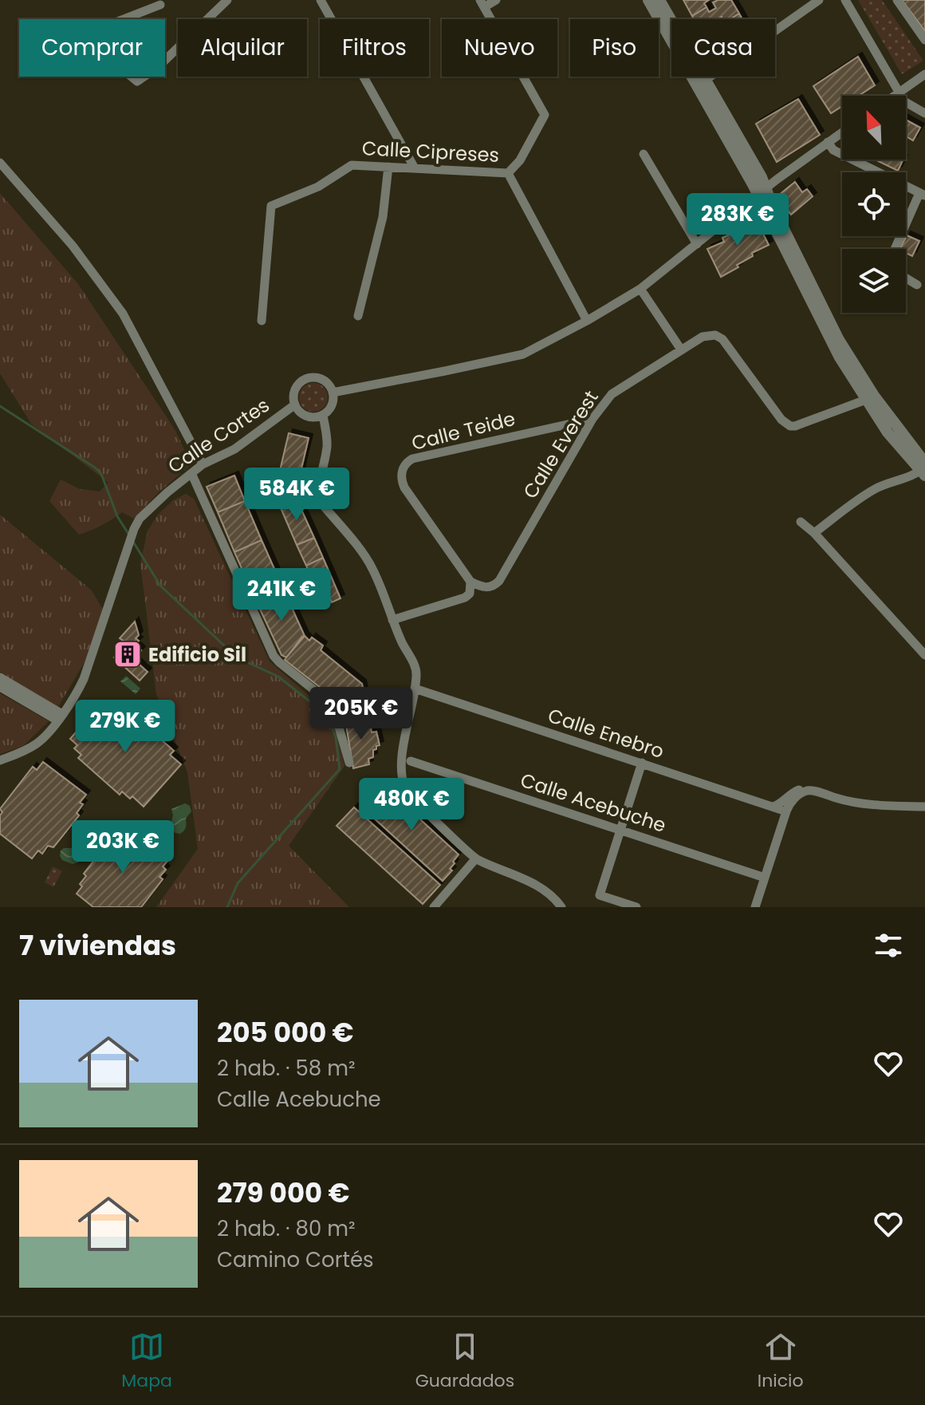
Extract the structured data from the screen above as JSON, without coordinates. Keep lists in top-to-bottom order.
{
  "streets": {
    "street": [
      "Calle Cipreses",
      "Calle Teide",
      "Calle Cortes",
      "Calle Everest",
      "Calle Enebro",
      "Calle Acebuche"
    ]
  },
  "crossings": [
    ["Calle Teide", "Calle Everest"]
  ],
  "places": {
    "building": ["Edificio Sil"]
  },
  "north": "top left",
  "page": {
    "chip": [
      "Comprar",
      "Alquilar",
      "Filtros",
      "Nuevo",
      "Piso",
      "Casa"
    ],
    "price": [
      "283K €",
      "584K €",
      "241K €",
      "205K €",
      "279K €",
      "480K €",
      "203K €"
    ],
    "heading": "7 viviendas",
    "list": [
      {
        "name": "205 000 €",
        "note": "2 hab. · 58 m² · Calle Acebuche"
      },
      {
        "name": "279 000 €",
        "note": "2 hab. · 80 m² · Camino Cortés"
      }
    ],
    "tabs": ["Mapa", "Guardados", "Inicio"]
  }
}
